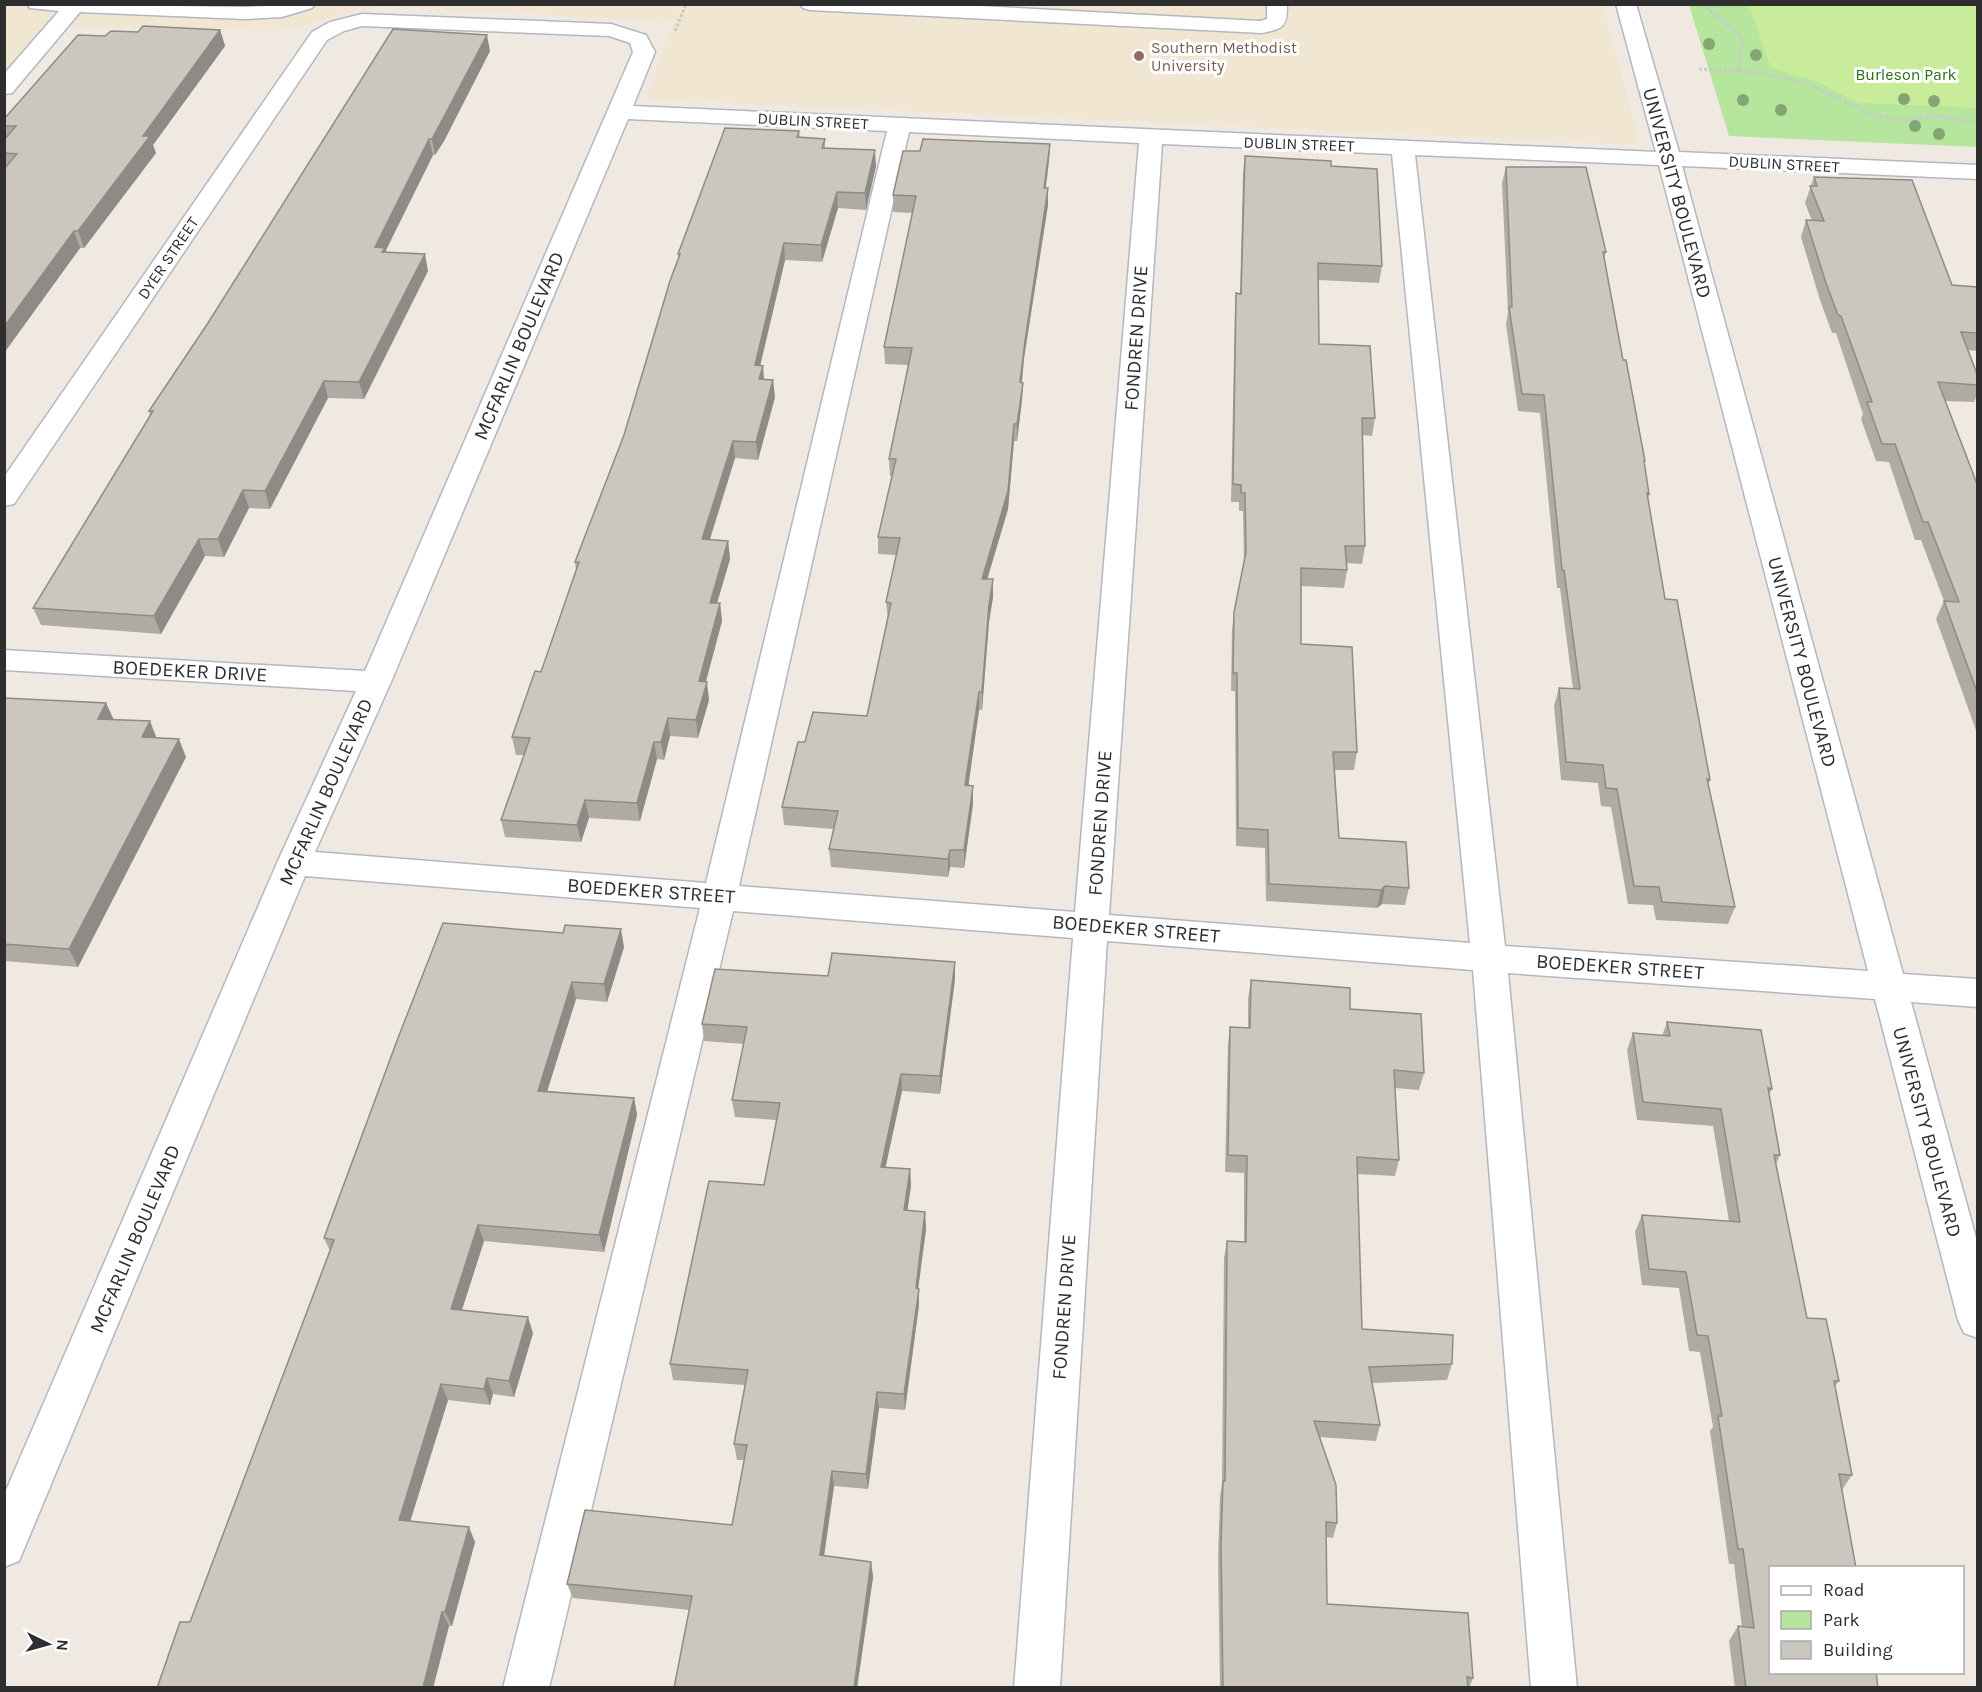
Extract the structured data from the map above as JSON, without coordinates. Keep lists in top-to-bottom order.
{
  "streets": {
    "street": [
      "DUBLIN STREET",
      "UNIVERSITY BOULEVARD",
      "DYER STREET",
      "FONDREN DRIVE",
      "MCFARLIN BOULEVARD",
      "BOEDEKER DRIVE",
      "BOEDEKER STREET"
    ]
  },
  "crossings": [
    ["DUBLIN STREET", "UNIVERSITY BOULEVARD"],
    ["DUBLIN STREET", "FONDREN DRIVE"],
    ["DUBLIN STREET", "MCFARLIN BOULEVARD"],
    ["UNIVERSITY BOULEVARD", "BOEDEKER STREET"],
    ["DYER STREET", "MCFARLIN BOULEVARD"],
    ["FONDREN DRIVE", "BOEDEKER STREET"],
    ["MCFARLIN BOULEVARD", "BOEDEKER DRIVE"],
    ["MCFARLIN BOULEVARD", "BOEDEKER STREET"]
  ],
  "parks": ["Burleson Park"],
  "places": ["Southern Methodist University"],
  "legend": ["Road", "Park", "Building"],
  "north": "right"
}
